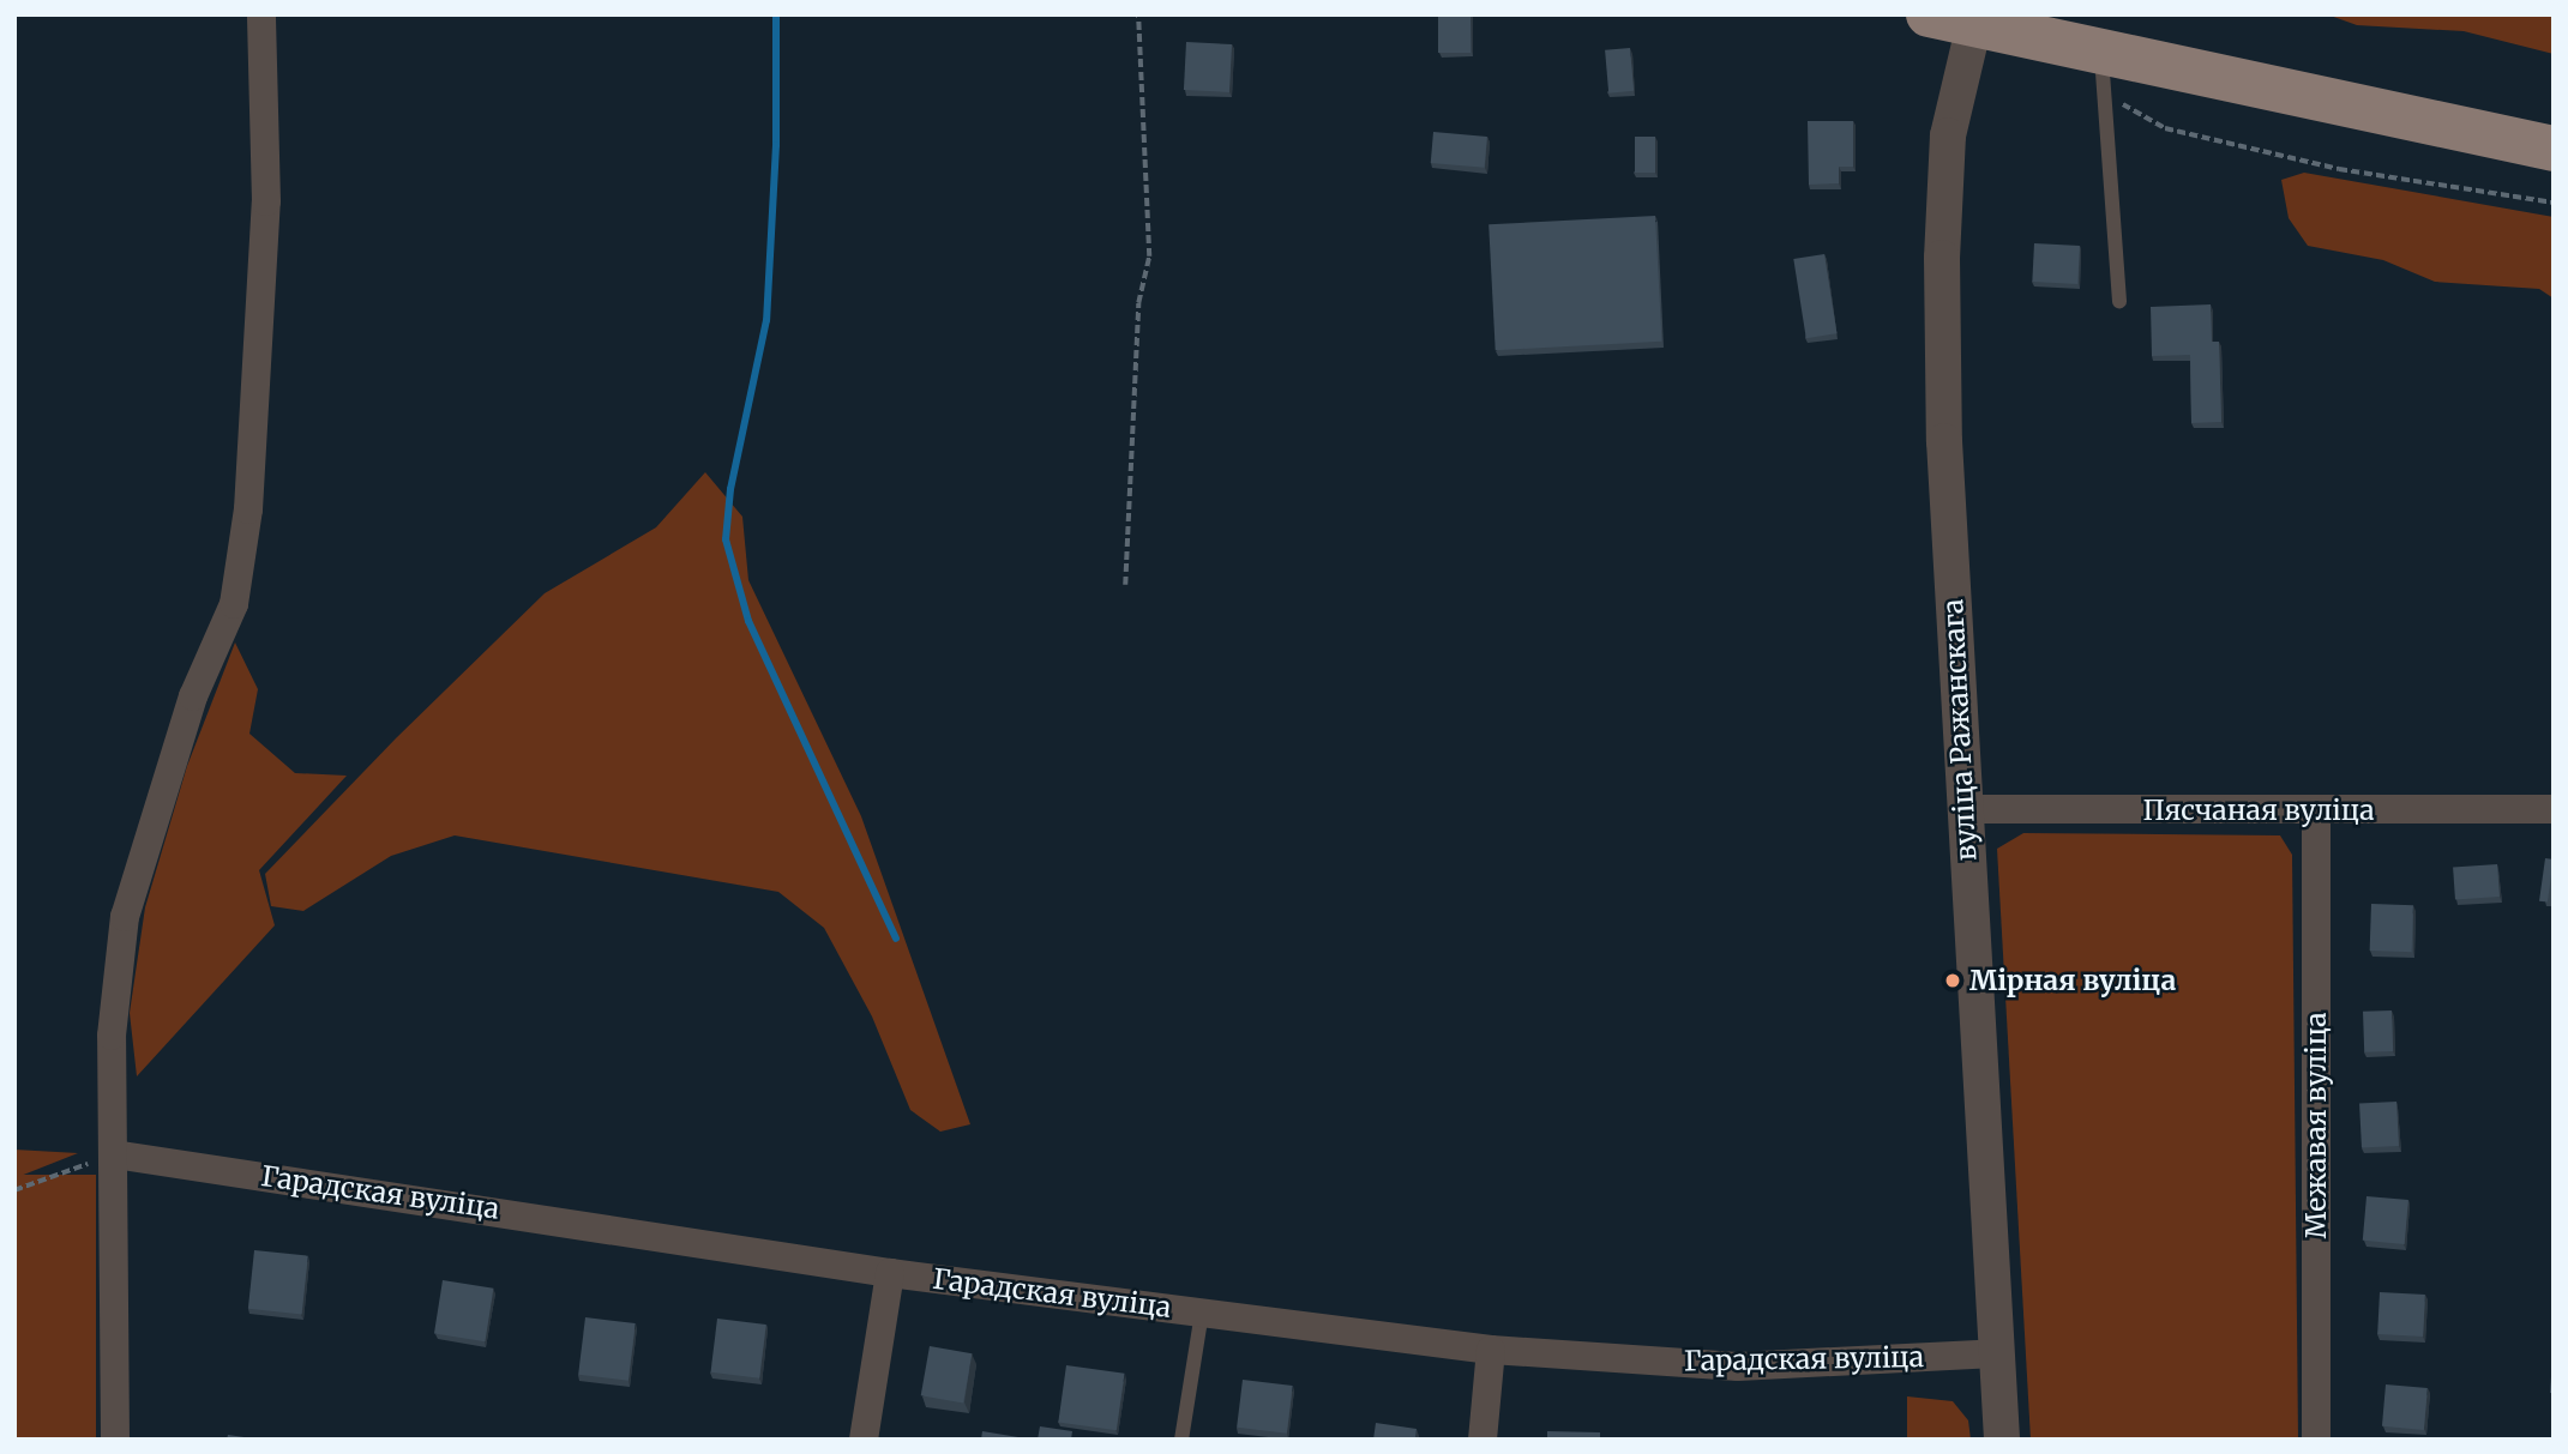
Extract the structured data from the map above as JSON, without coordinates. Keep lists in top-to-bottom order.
{
  "streets": {
    "street": [
      "вуліца Ражанскага",
      "Пясчаная вуліца",
      "Межавая вуліца",
      "Гарадская вуліца"
    ]
  },
  "crossings": [
    ["вуліца Ражанскага", "Пясчаная вуліца"],
    ["вуліца Ражанскага", "Гарадская вуліца"],
    ["Пясчаная вуліца", "Межавая вуліца"]
  ],
  "places": ["Мірная вуліца"]
}
